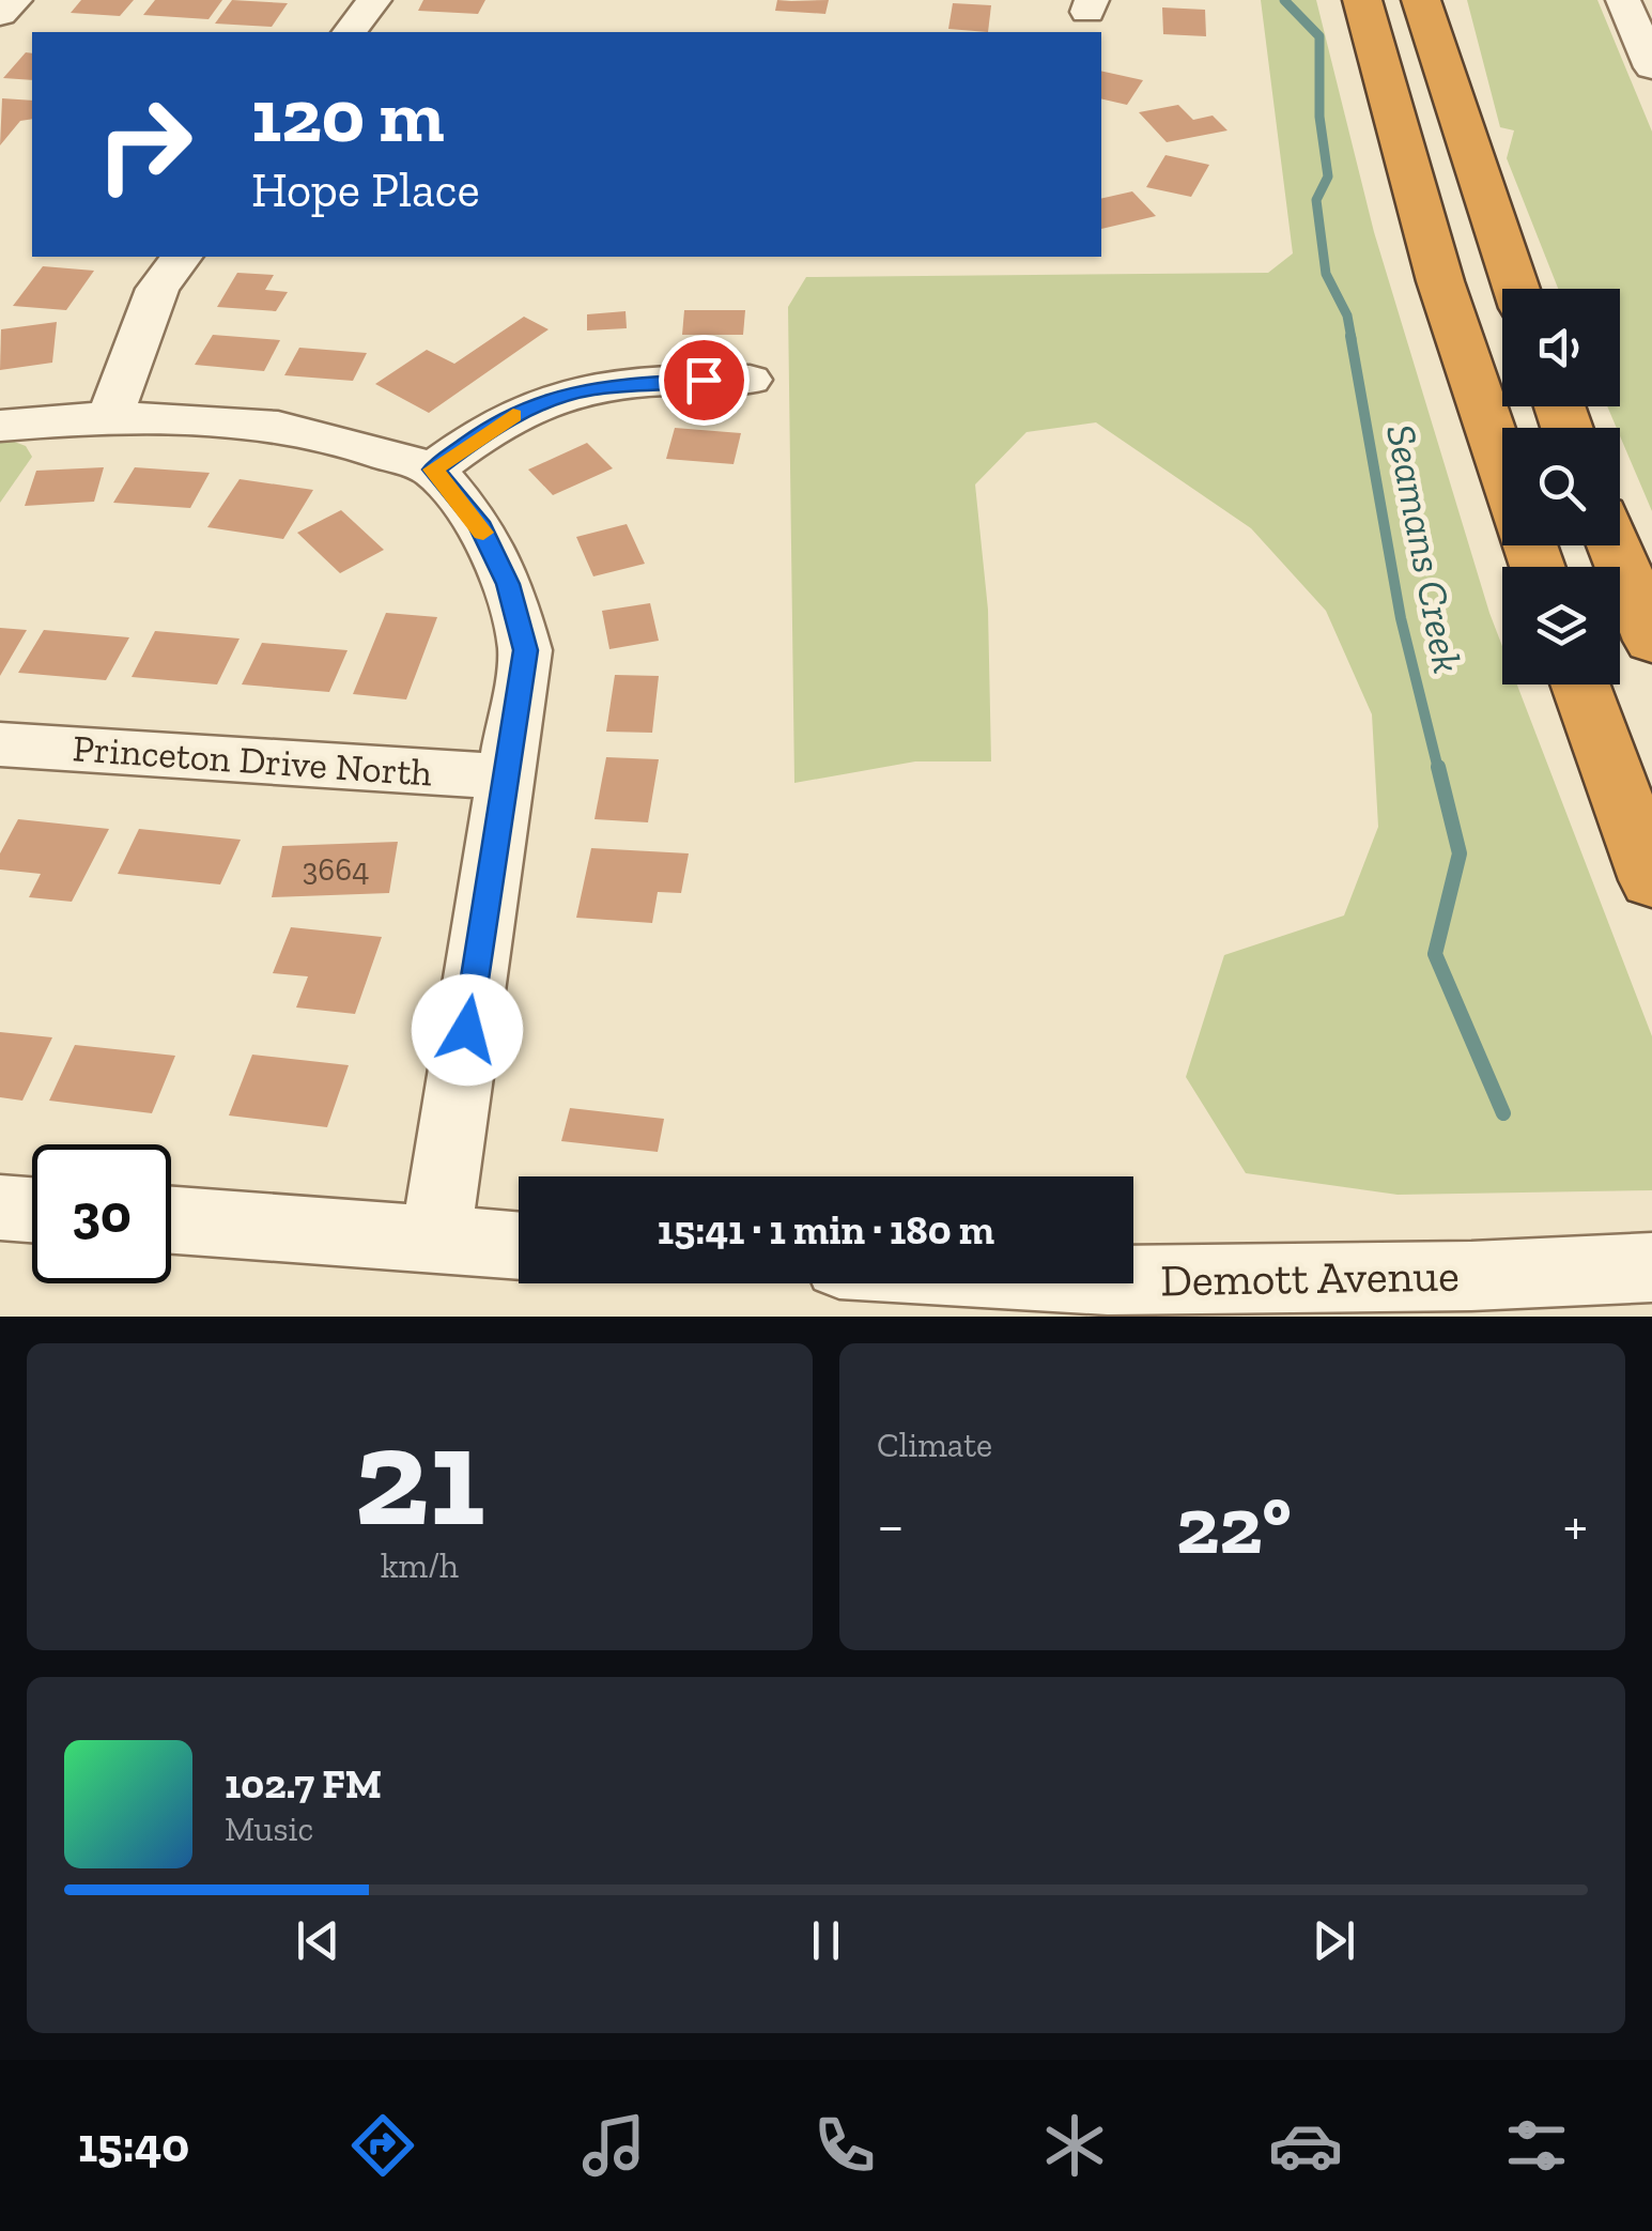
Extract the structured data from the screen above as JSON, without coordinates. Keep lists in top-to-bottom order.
{
  "streets": {
    "street": ["Princeton Drive North", "Demott Avenue"]
  },
  "water": ["Seamans Creek"],
  "house_numbers": ["3664"],
  "page": {
    "turn": ["120 m", "Hope Place"],
    "limit": "30",
    "trip": "15:41 · 1 min · 180 m",
    "tile": [
      ["21", "km/h"],
      "Climate"
    ],
    "heat": ["−", "22°", "+"],
    "song": ["102.7 FM", "Music"],
    "tabs": "15:40"
  }
}
